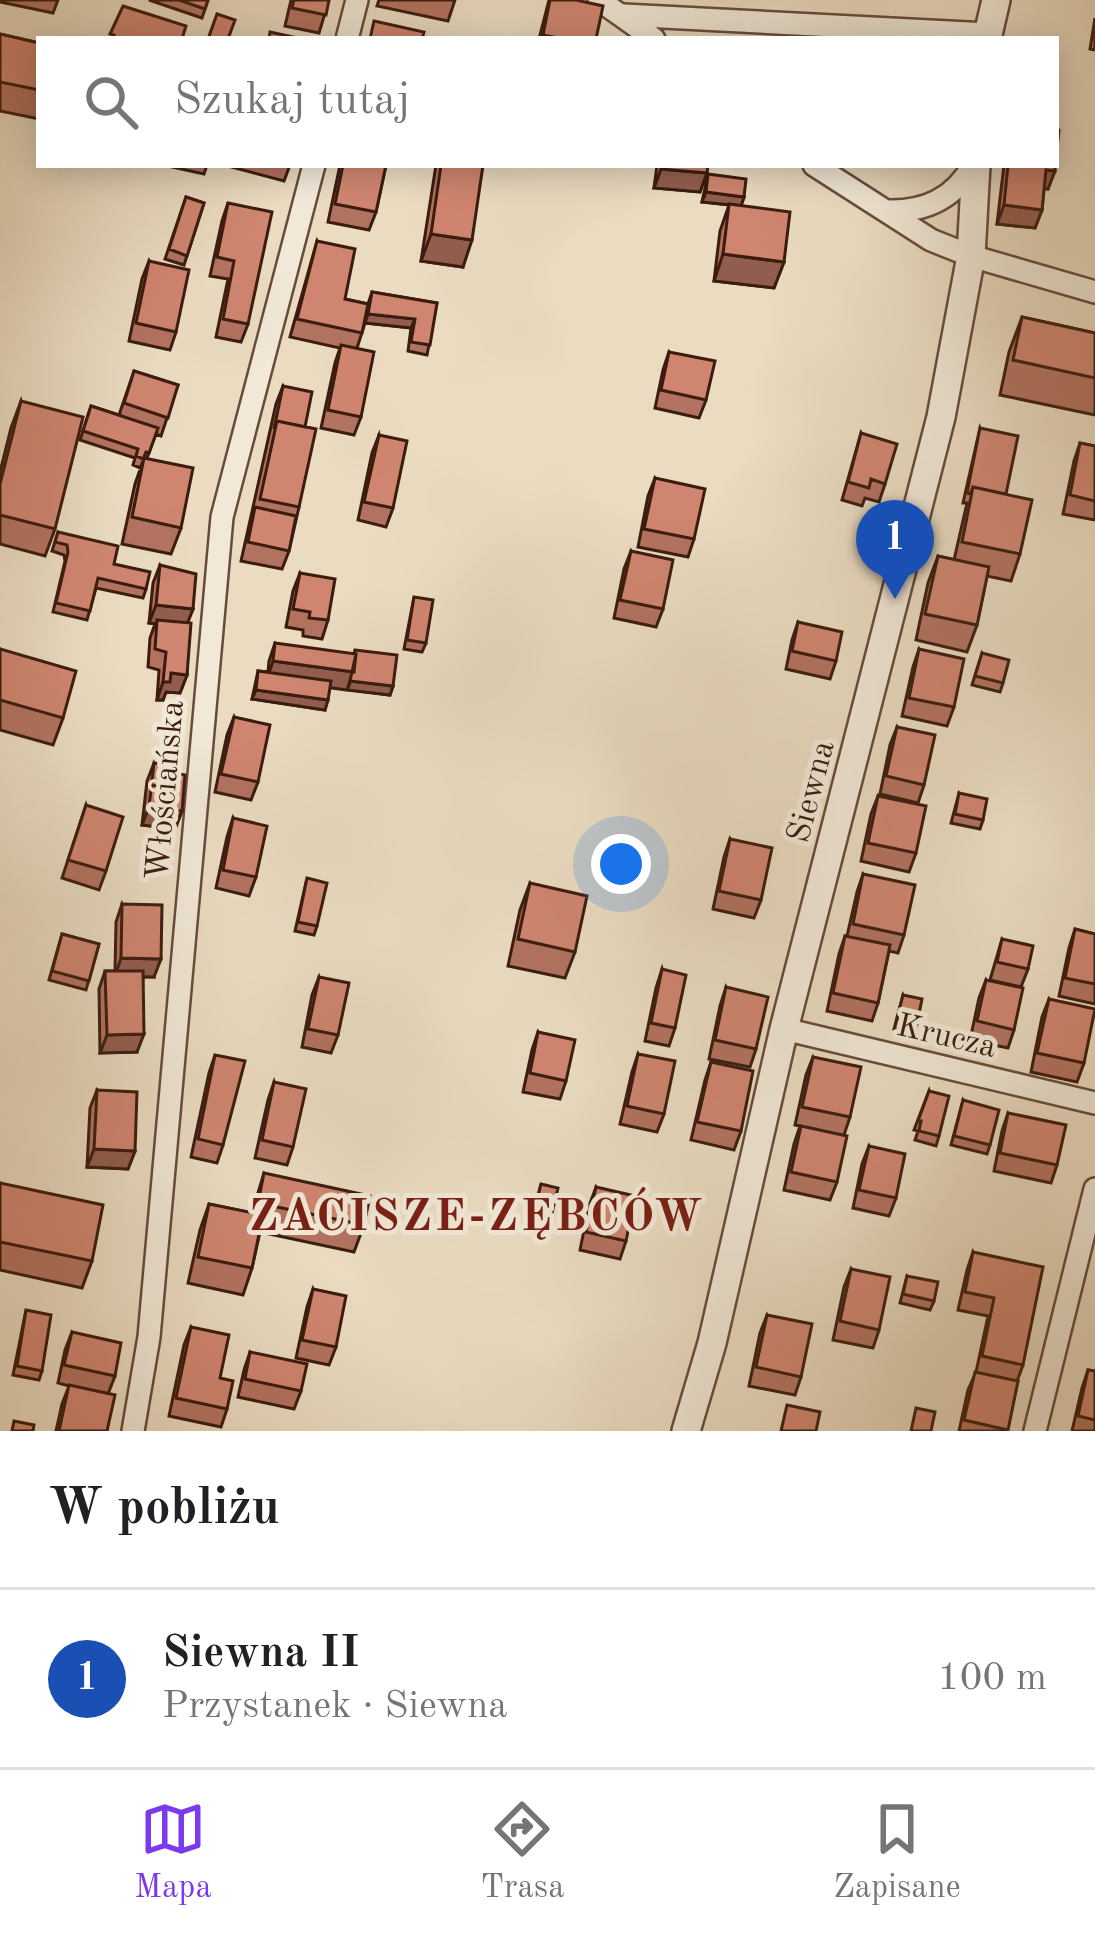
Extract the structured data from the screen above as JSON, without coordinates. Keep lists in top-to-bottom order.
{
  "streets": {
    "street": ["Włościańska", "Siewna", "Krucza"]
  },
  "crossings": [
    ["Siewna", "Krucza"]
  ],
  "districts": ["ZACISZE-ZĘBCÓW"],
  "page": {
    "search": "Szukaj tutaj",
    "pins": "1",
    "heading": "W pobliżu",
    "list": [
      {
        "mark": "1",
        "name": "Siewna II",
        "note": "Przystanek · Siewna",
        "value": "100 m"
      }
    ],
    "nav": ["Mapa", "Trasa", "Zapisane"]
  }
}
